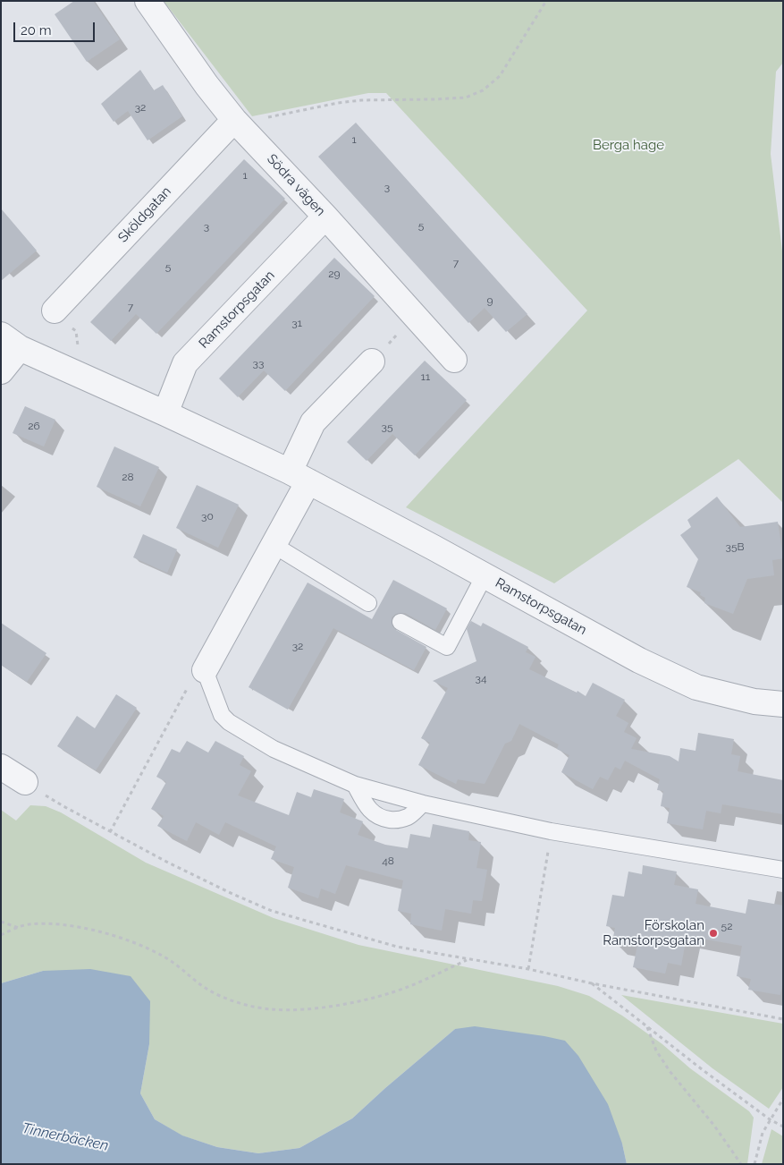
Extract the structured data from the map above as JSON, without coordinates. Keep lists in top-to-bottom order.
{
  "streets": {
    "street": ["Södra vägen", "Sköldgatan", "Ramstorpsgatan"]
  },
  "crossings": [
    ["Södra vägen", "Sköldgatan"],
    ["Södra vägen", "Ramstorpsgatan"]
  ],
  "water": ["Tinnerbäcken"],
  "parks": ["Berga hage"],
  "places": ["Förskolan Ramstorpsgatan"],
  "house_numbers": [
    "32",
    "1",
    "1",
    "3",
    "5",
    "3",
    "7",
    "5",
    "29",
    "9",
    "7",
    "31",
    "33",
    "11",
    "26",
    "35",
    "28",
    "30",
    "35B",
    "32",
    "34",
    "48",
    "52"
  ],
  "scale_bar": "20 m"
}
